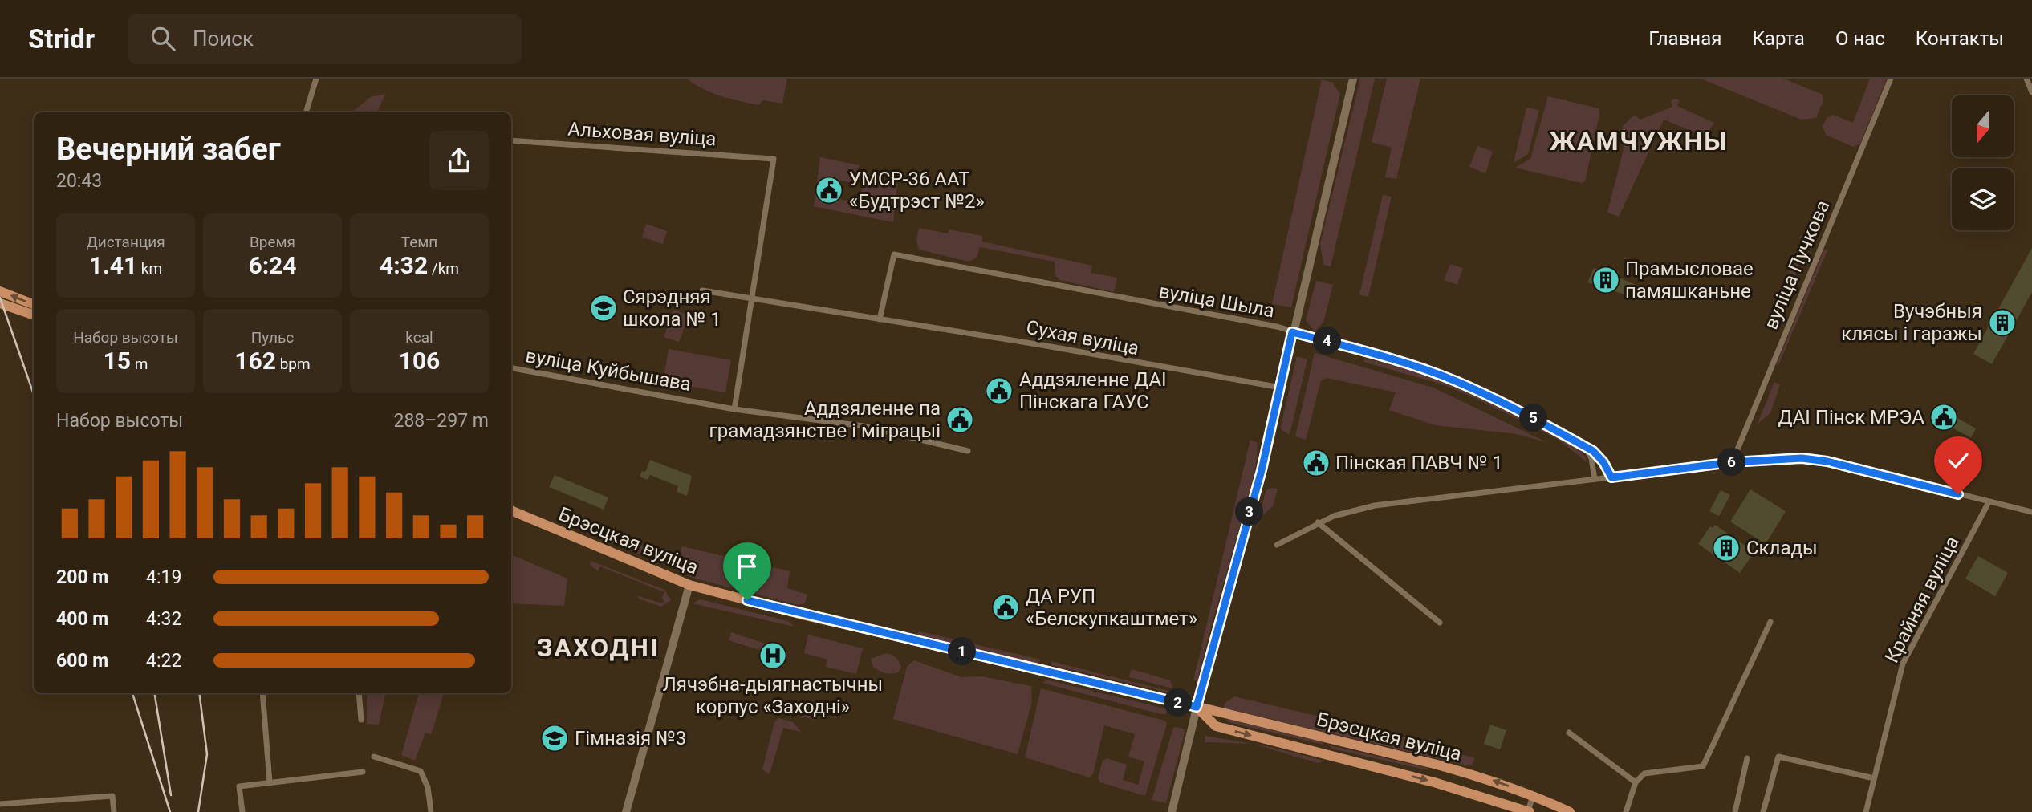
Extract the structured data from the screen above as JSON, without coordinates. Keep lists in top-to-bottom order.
{
  "streets": {
    "main road": ["Брэсцкая вуліца"],
    "street": [
      "Альховая вуліца",
      "вуліца Пучкова",
      "вуліца Шыла",
      "Сухая вуліца",
      "вуліца Куйбышава",
      "Крайняя вуліца"
    ]
  },
  "crossings": [
    ["Альховая вуліца", "Сухая вуліца"],
    ["вуліца Шыла", "Сухая вуліца"]
  ],
  "districts": ["ЖАМЧУЖНЫ", "ЗАХОДНІ"],
  "places": {
    "public building": [
      "УМСР-36 ААТ «Будтрэст №2»",
      "Аддзяленне ДАІ Пінскага ГАУС",
      "ДАІ Пінск МРЭА",
      "Аддзяленне па грамадзянстве і міграцыі",
      "Пінская ПАВЧ № 1",
      "ДА РУП «Белскупкаштмет»"
    ],
    "building": ["Прамысловае памяшканьне", "Вучэбныя клясы і гаражы", "Склады"],
    "school or university": ["Сярэдняя школа № 1", "Гімназія №3"],
    "hospital": ["Лячэбна-дыягнастычны корпус «Заходні»"]
  },
  "north": "bottom",
  "page": {
    "header": "Stridr",
    "search": "Поиск",
    "nav": [
      "Главная",
      "Карта",
      "О нас",
      "Контакты"
    ],
    "heading": ["Вечерний забег", "20:43"],
    "stats": [
      ["Дистанция", "1.41 km"],
      ["Время", "6:24"],
      ["Темп", "4:32 /km"],
      ["Набор высоты", "15 m"],
      ["Пульс", "162 bpm"],
      ["kcal", "106"]
    ],
    "pins": [
      "4",
      "5",
      "6",
      "3",
      "1",
      "2"
    ],
    "chart": ["Набор высоты", "288–297 m"],
    "list": [
      {
        "name": "200 m",
        "note": "4:19"
      },
      {
        "name": "400 m",
        "note": "4:32"
      },
      {
        "name": "600 m",
        "note": "4:22"
      }
    ]
  }
}
